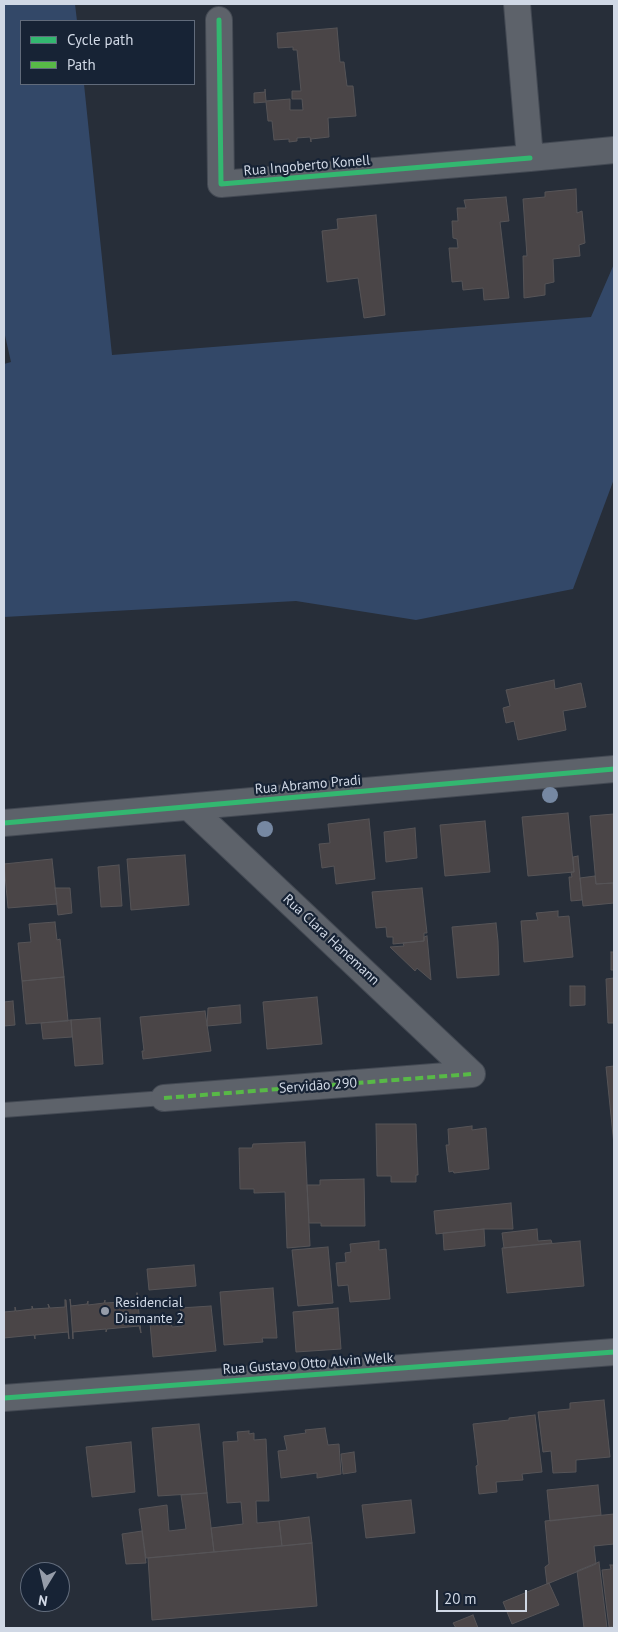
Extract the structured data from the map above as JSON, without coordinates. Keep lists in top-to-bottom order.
{
  "streets": {
    "street": [
      "Rua Ingoberto Konell",
      "Rua Abramo Pradi",
      "Rua Clara Hanemann",
      "Servidão 290",
      "Rua Gustavo Otto Alvin Welk"
    ]
  },
  "crossings": [
    ["Rua Abramo Pradi", "Rua Clara Hanemann"],
    ["Rua Clara Hanemann", "Servidão 290"]
  ],
  "places": ["Residencial Diamante 2"],
  "legend": ["Cycle path", "Path"],
  "scale_bar": "20 m",
  "north": "bottom"
}
